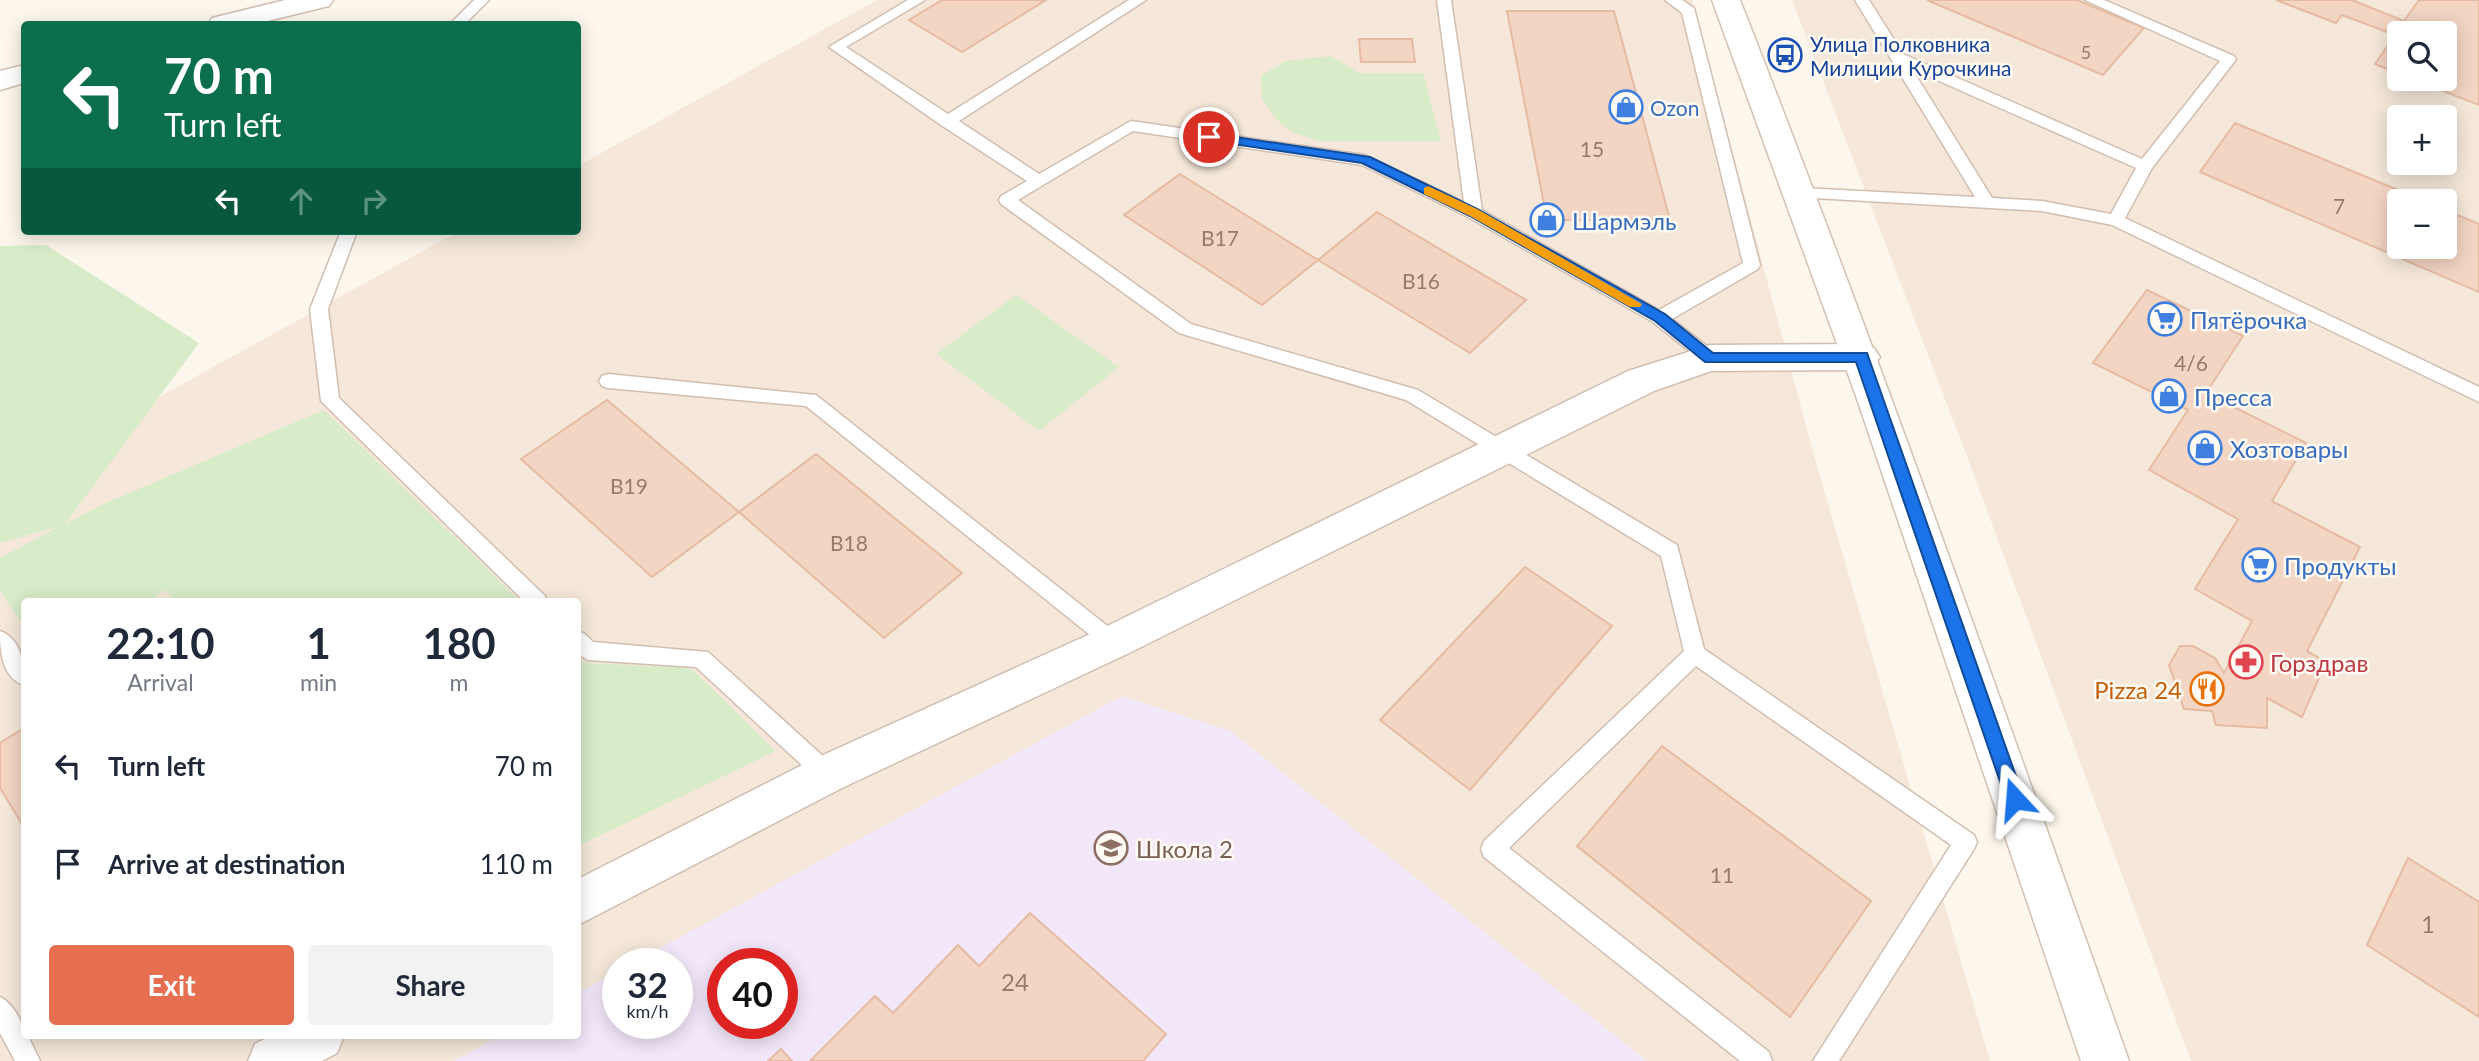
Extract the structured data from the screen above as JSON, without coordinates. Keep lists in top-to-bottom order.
{
  "places": {
    "bus stop": ["Улица Полковника Милиции Курочкина"],
    "shop": [
      "Ozon",
      "Шармэль",
      "Пресса",
      "Хозтовары"
    ],
    "supermarket": ["Пятёрочка", "Продукты"],
    "pharmacy": ["Горздрав"],
    "restaurant": ["Pizza 24"],
    "school or university": ["Школа 2"]
  },
  "house_numbers": [
    "5",
    "15",
    "7",
    "В17",
    "В16",
    "4/6",
    "В19",
    "В18",
    "11",
    "1",
    "24"
  ],
  "page": {
    "map_buttons": ["+", "−"],
    "turn": ["70 m", "Turn left"],
    "eta": [
      "22:10",
      "Arrival",
      "1",
      "min",
      "180",
      "m"
    ],
    "list": [
      {
        "name": "Turn left",
        "value": "70 m"
      },
      {
        "name": "Arrive at destination",
        "value": "110 m"
      }
    ],
    "buttons": ["Exit", "Share"],
    "speed": "32 km/h",
    "limit": "40"
  }
}
